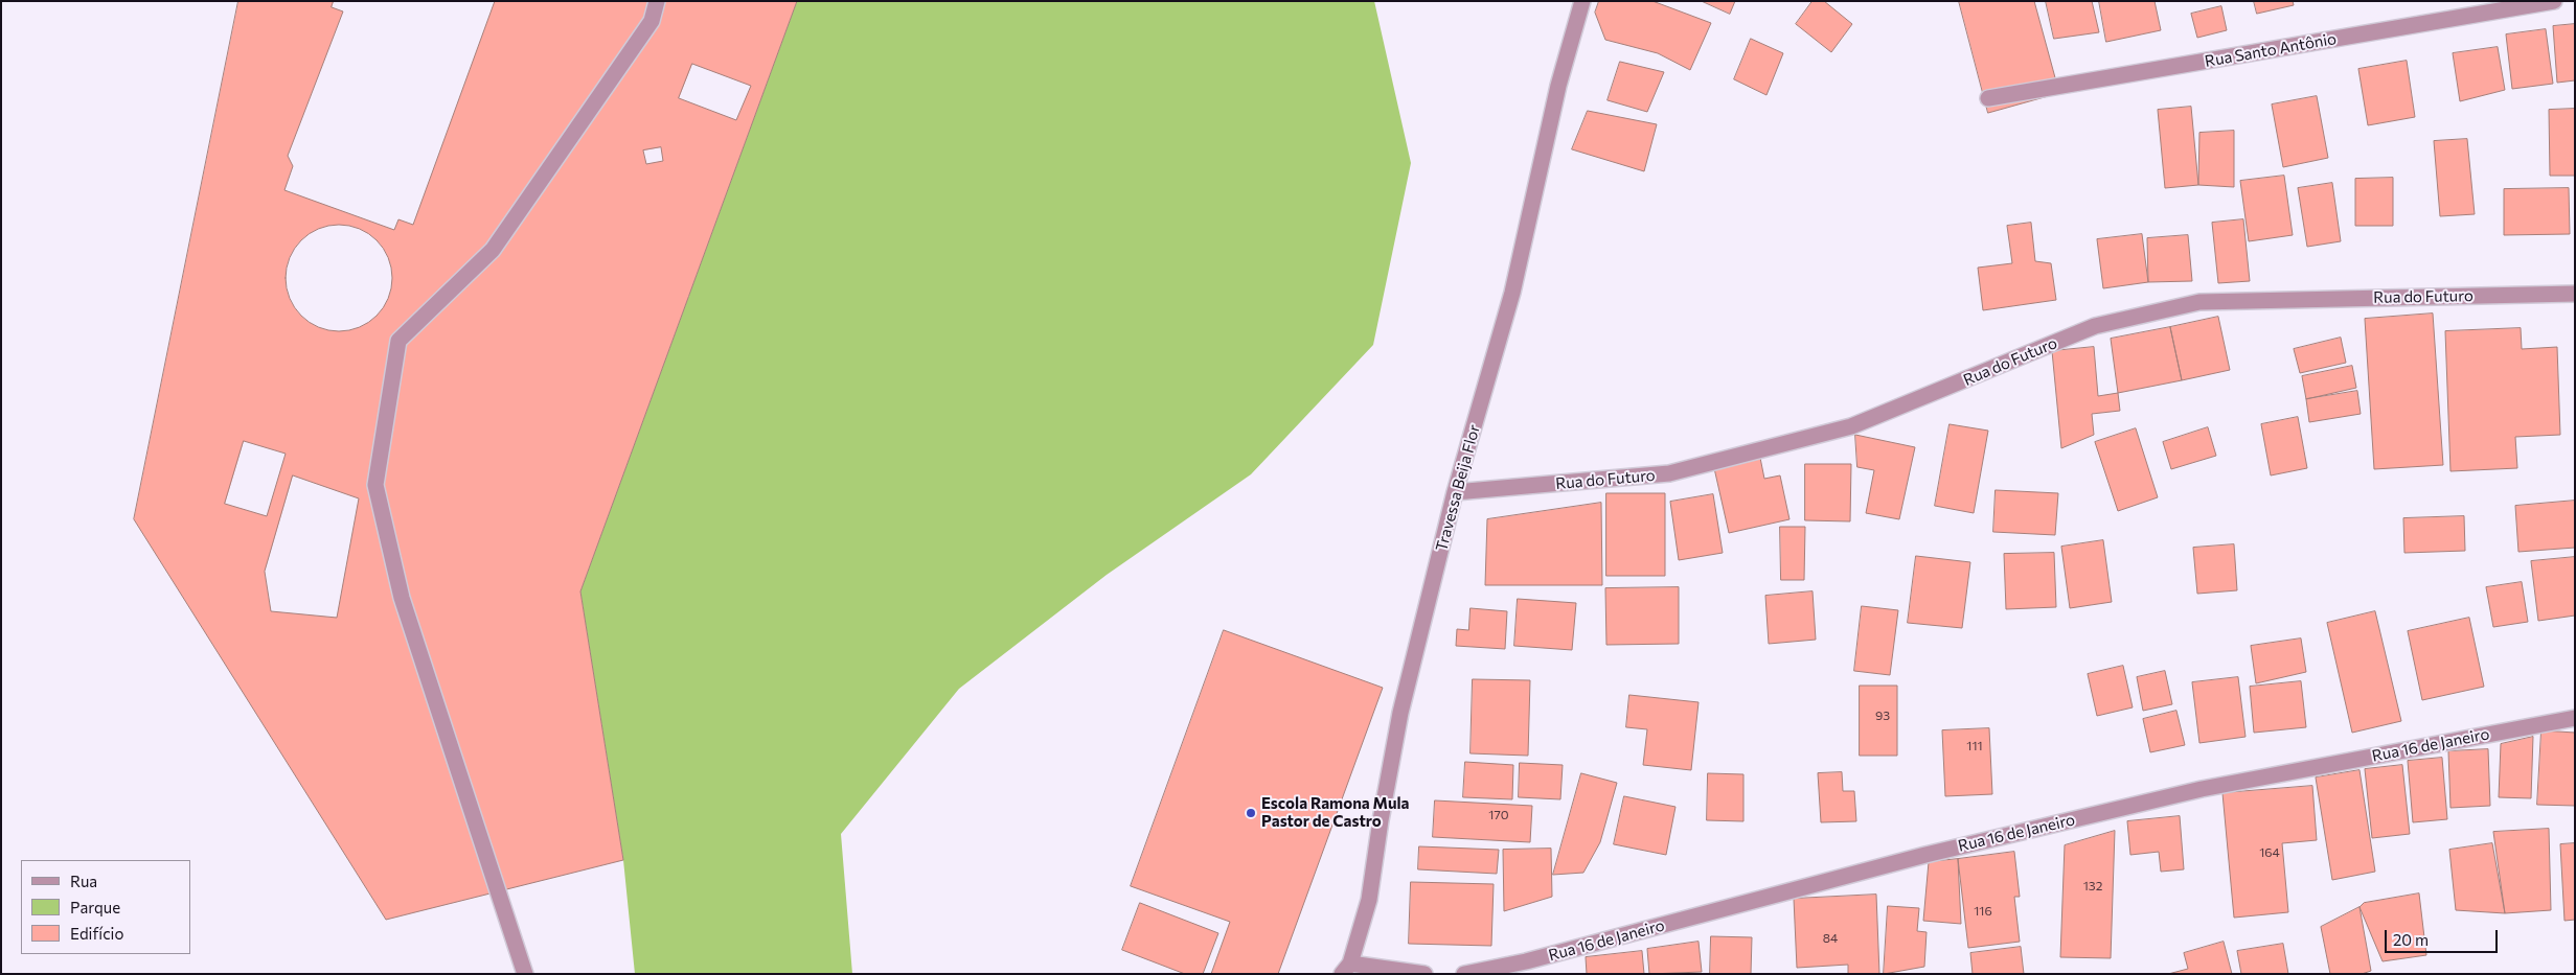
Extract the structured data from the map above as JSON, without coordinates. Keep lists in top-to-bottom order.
{
  "streets": {
    "street": [
      "Rua Santo Antônio",
      "Rua do Futuro",
      "Travessa Beija Flor",
      "Rua 16 de Janeiro"
    ]
  },
  "crossings": [
    ["Rua do Futuro", "Travessa Beija Flor"]
  ],
  "places": ["Escola Ramona Mula Pastor de Castro"],
  "house_numbers": [
    "93",
    "111",
    "170",
    "164",
    "132",
    "116",
    "84"
  ],
  "legend": ["Rua", "Parque", "Edifício"],
  "scale_bar": "20 m"
}
